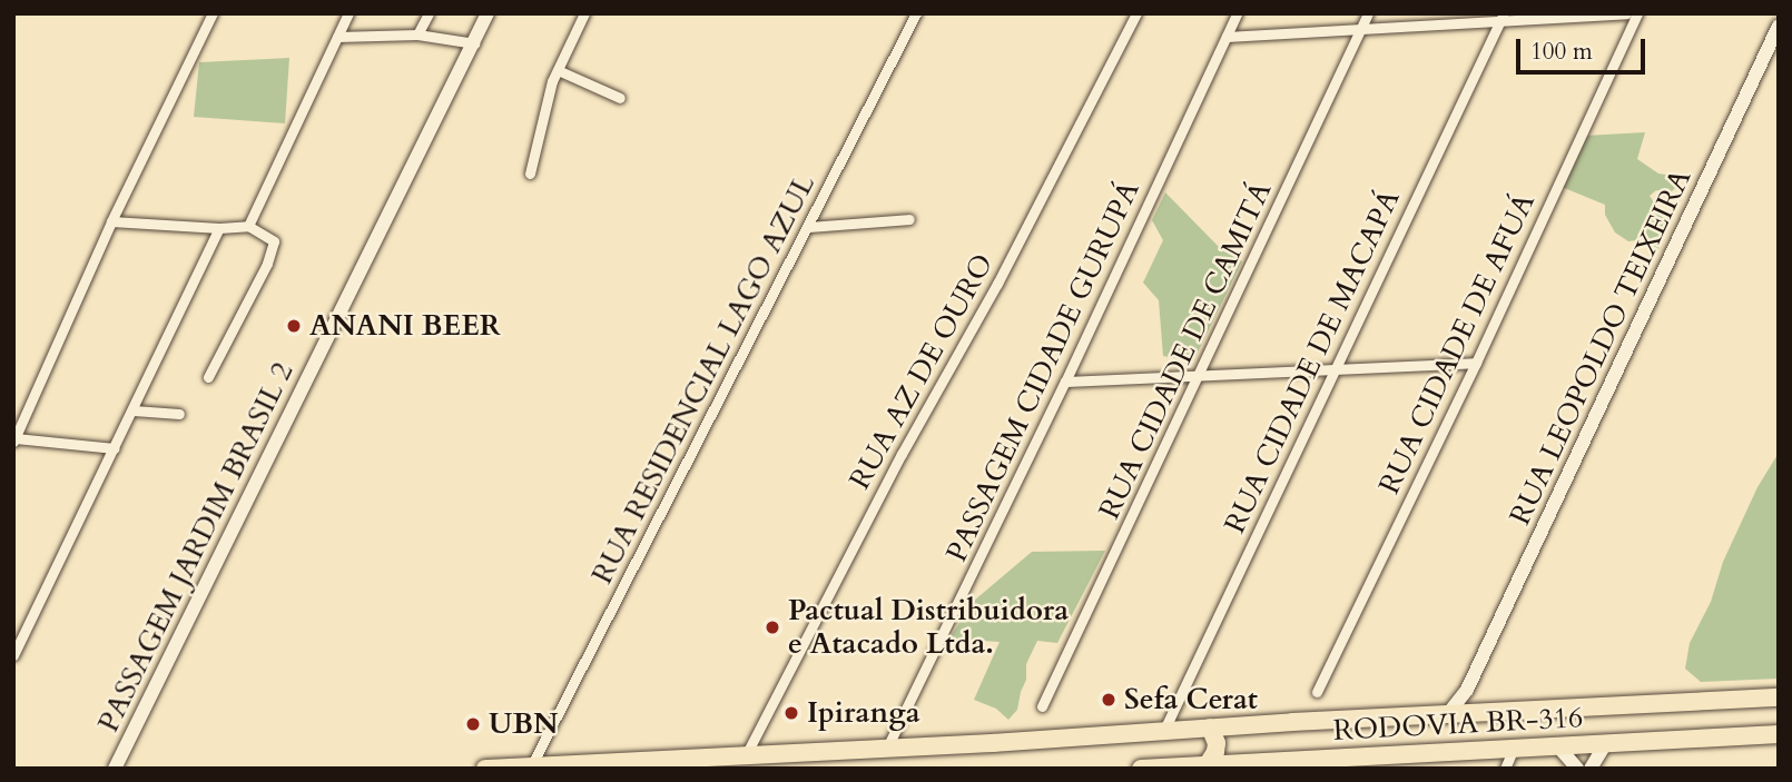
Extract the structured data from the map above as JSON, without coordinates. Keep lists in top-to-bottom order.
{
  "streets": {
    "highway": ["RODOVIA BR-316"],
    "street": [
      "RUA CIDADE DE AFUÁ",
      "RUA LEOPOLDO TEIXEIRA",
      "RUA CIDADE DE CAMITÁ",
      "RUA CIDADE DE MACAPÁ",
      "RUA AZ DE OURO",
      "PASSAGEM CIDADE GURUPÁ",
      "RUA RESIDENCIAL LAGO AZUL",
      "PASSAGEM JARDIM BRASIL 2"
    ]
  },
  "crossings": [
    ["RUA LEOPOLDO TEIXEIRA", "RODOVIA BR-316"],
    ["RUA CIDADE DE MACAPÁ", "RODOVIA BR-316"],
    ["PASSAGEM CIDADE GURUPÁ", "RODOVIA BR-316"]
  ],
  "places": [
    "ANANI BEER",
    "Pactual Distribuidora e Atacado Ltda.",
    "Sefa Cerat",
    "Ipiranga",
    "UBN"
  ],
  "scale_bar": "100 m"
}
